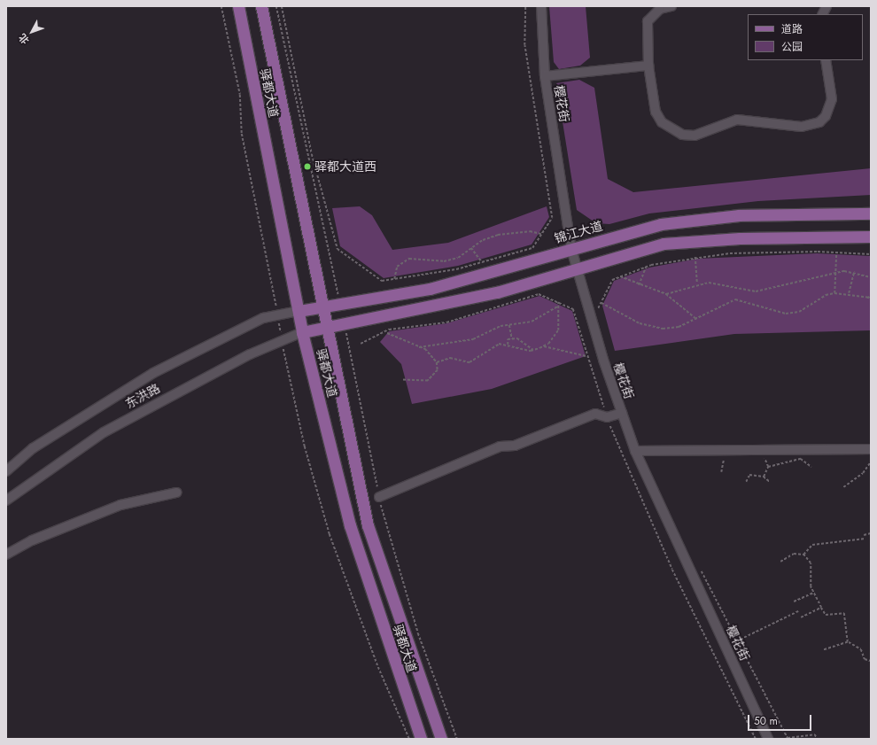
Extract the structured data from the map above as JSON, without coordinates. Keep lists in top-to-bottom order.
{
  "streets": {
    "main road": ["驿都大道", "锦江大道"],
    "street": ["樱花街", "东洪路"]
  },
  "crossings": [
    ["驿都大道", "锦江大道"],
    ["驿都大道", "东洪路"],
    ["樱花街", "锦江大道"],
    ["锦江大道", "东洪路"]
  ],
  "places": ["驿都大道西"],
  "legend": ["道路", "公园"],
  "scale_bar": "50 m",
  "north": "bottom left"
}
